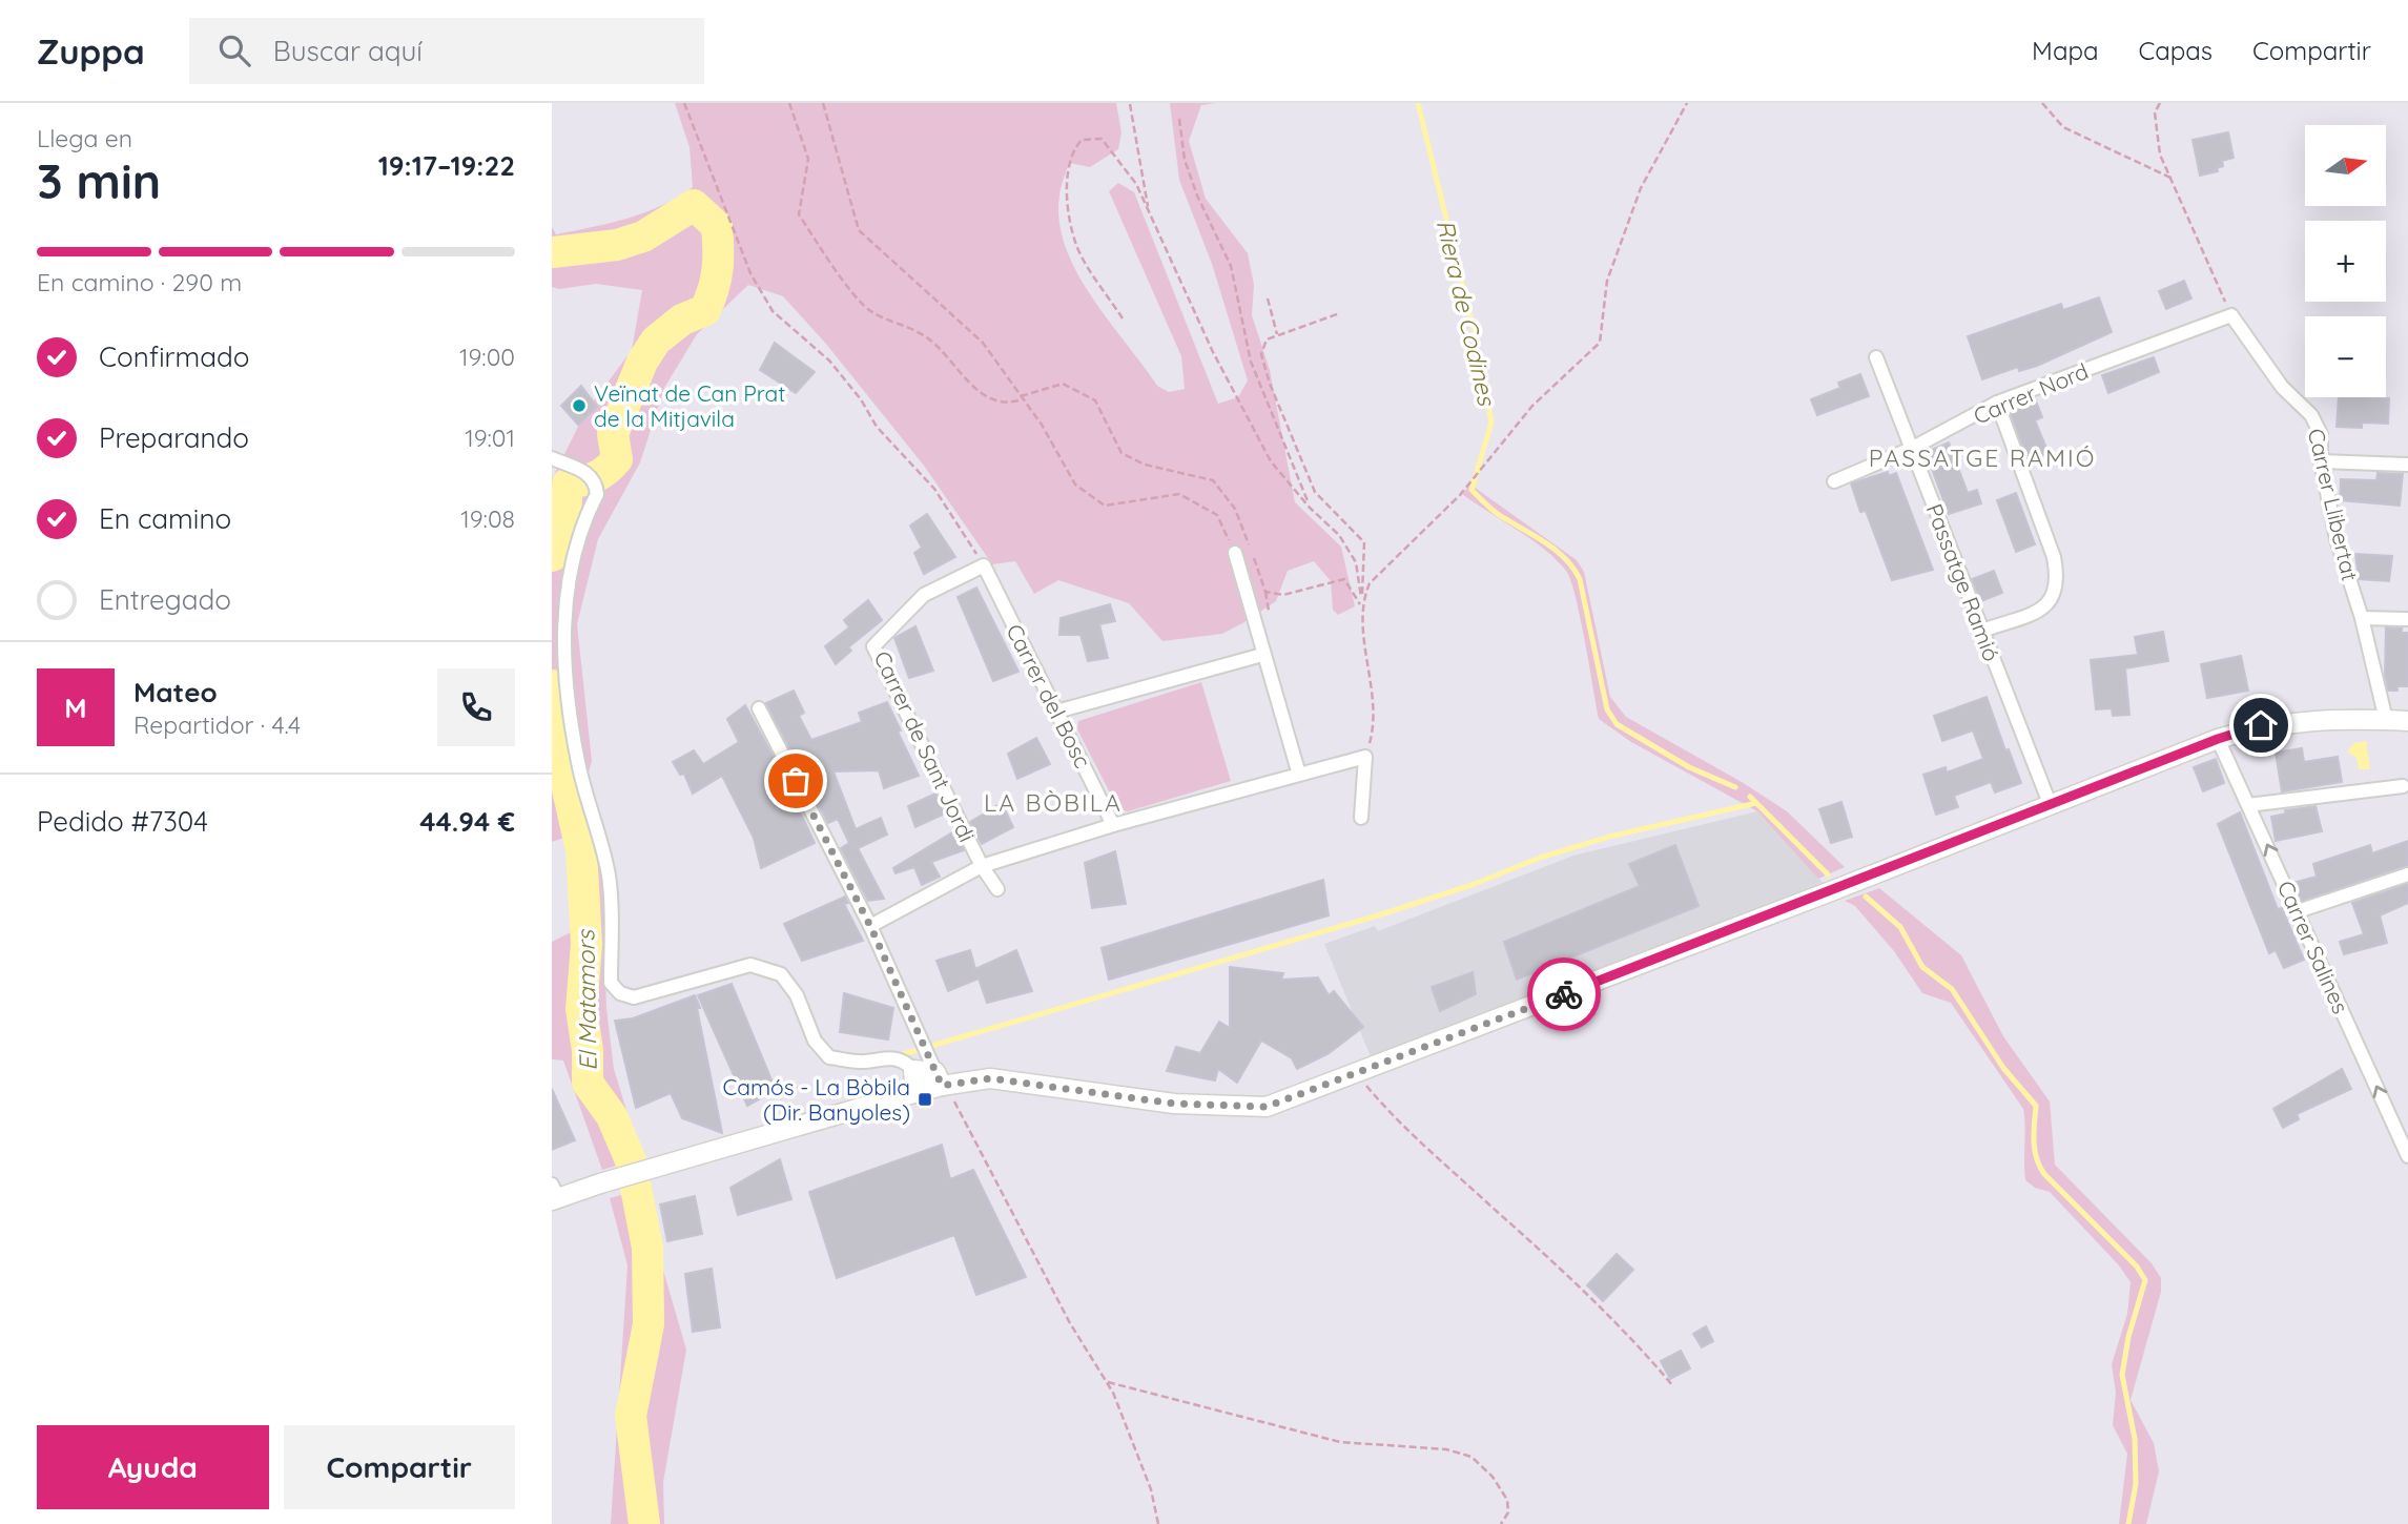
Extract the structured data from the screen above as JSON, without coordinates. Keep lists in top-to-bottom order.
{
  "streets": {
    "street": [
      "Carrer Nord",
      "Carrer Llibertat",
      "Passatge Ramió",
      "Carrer del Bosc",
      "Carrer de Sant Jordi",
      "Carrer Salines"
    ]
  },
  "crossings": [
    ["Carrer Nord", "Carrer Llibertat"],
    ["Carrer Nord", "Passatge Ramió"],
    ["Carrer del Bosc", "Carrer de Sant Jordi"]
  ],
  "one_way": ["Carrer Salines"],
  "districts": ["PASSATGE RAMIÓ", "LA BÒBILA"],
  "water": ["Riera de Codines", "El Matamors"],
  "places": {
    "other": ["Veïnat de Can Prat de la Mitjavila"],
    "transit": ["Camós - La Bòbila (Dir. Banyoles)"]
  },
  "north": "right",
  "page": {
    "header": "Zuppa",
    "search": "Buscar aquí",
    "nav": ["Mapa", "Capas", "Compartir"],
    "heading": ["3 min", "Llega en", "19:17–19:22"],
    "panel": [
      "Mateo",
      "Repartidor · 4.4",
      "Pedido #7304",
      "44.94 €"
    ],
    "map_buttons": ["+", "−"],
    "bar": "En camino · 290 m",
    "list": [
      ["Confirmado", "19:00"],
      ["Preparando", "19:01"],
      ["En camino", "19:08"],
      "Entregado"
    ],
    "round": "M",
    "buttons": ["Ayuda", "Compartir"]
  }
}
